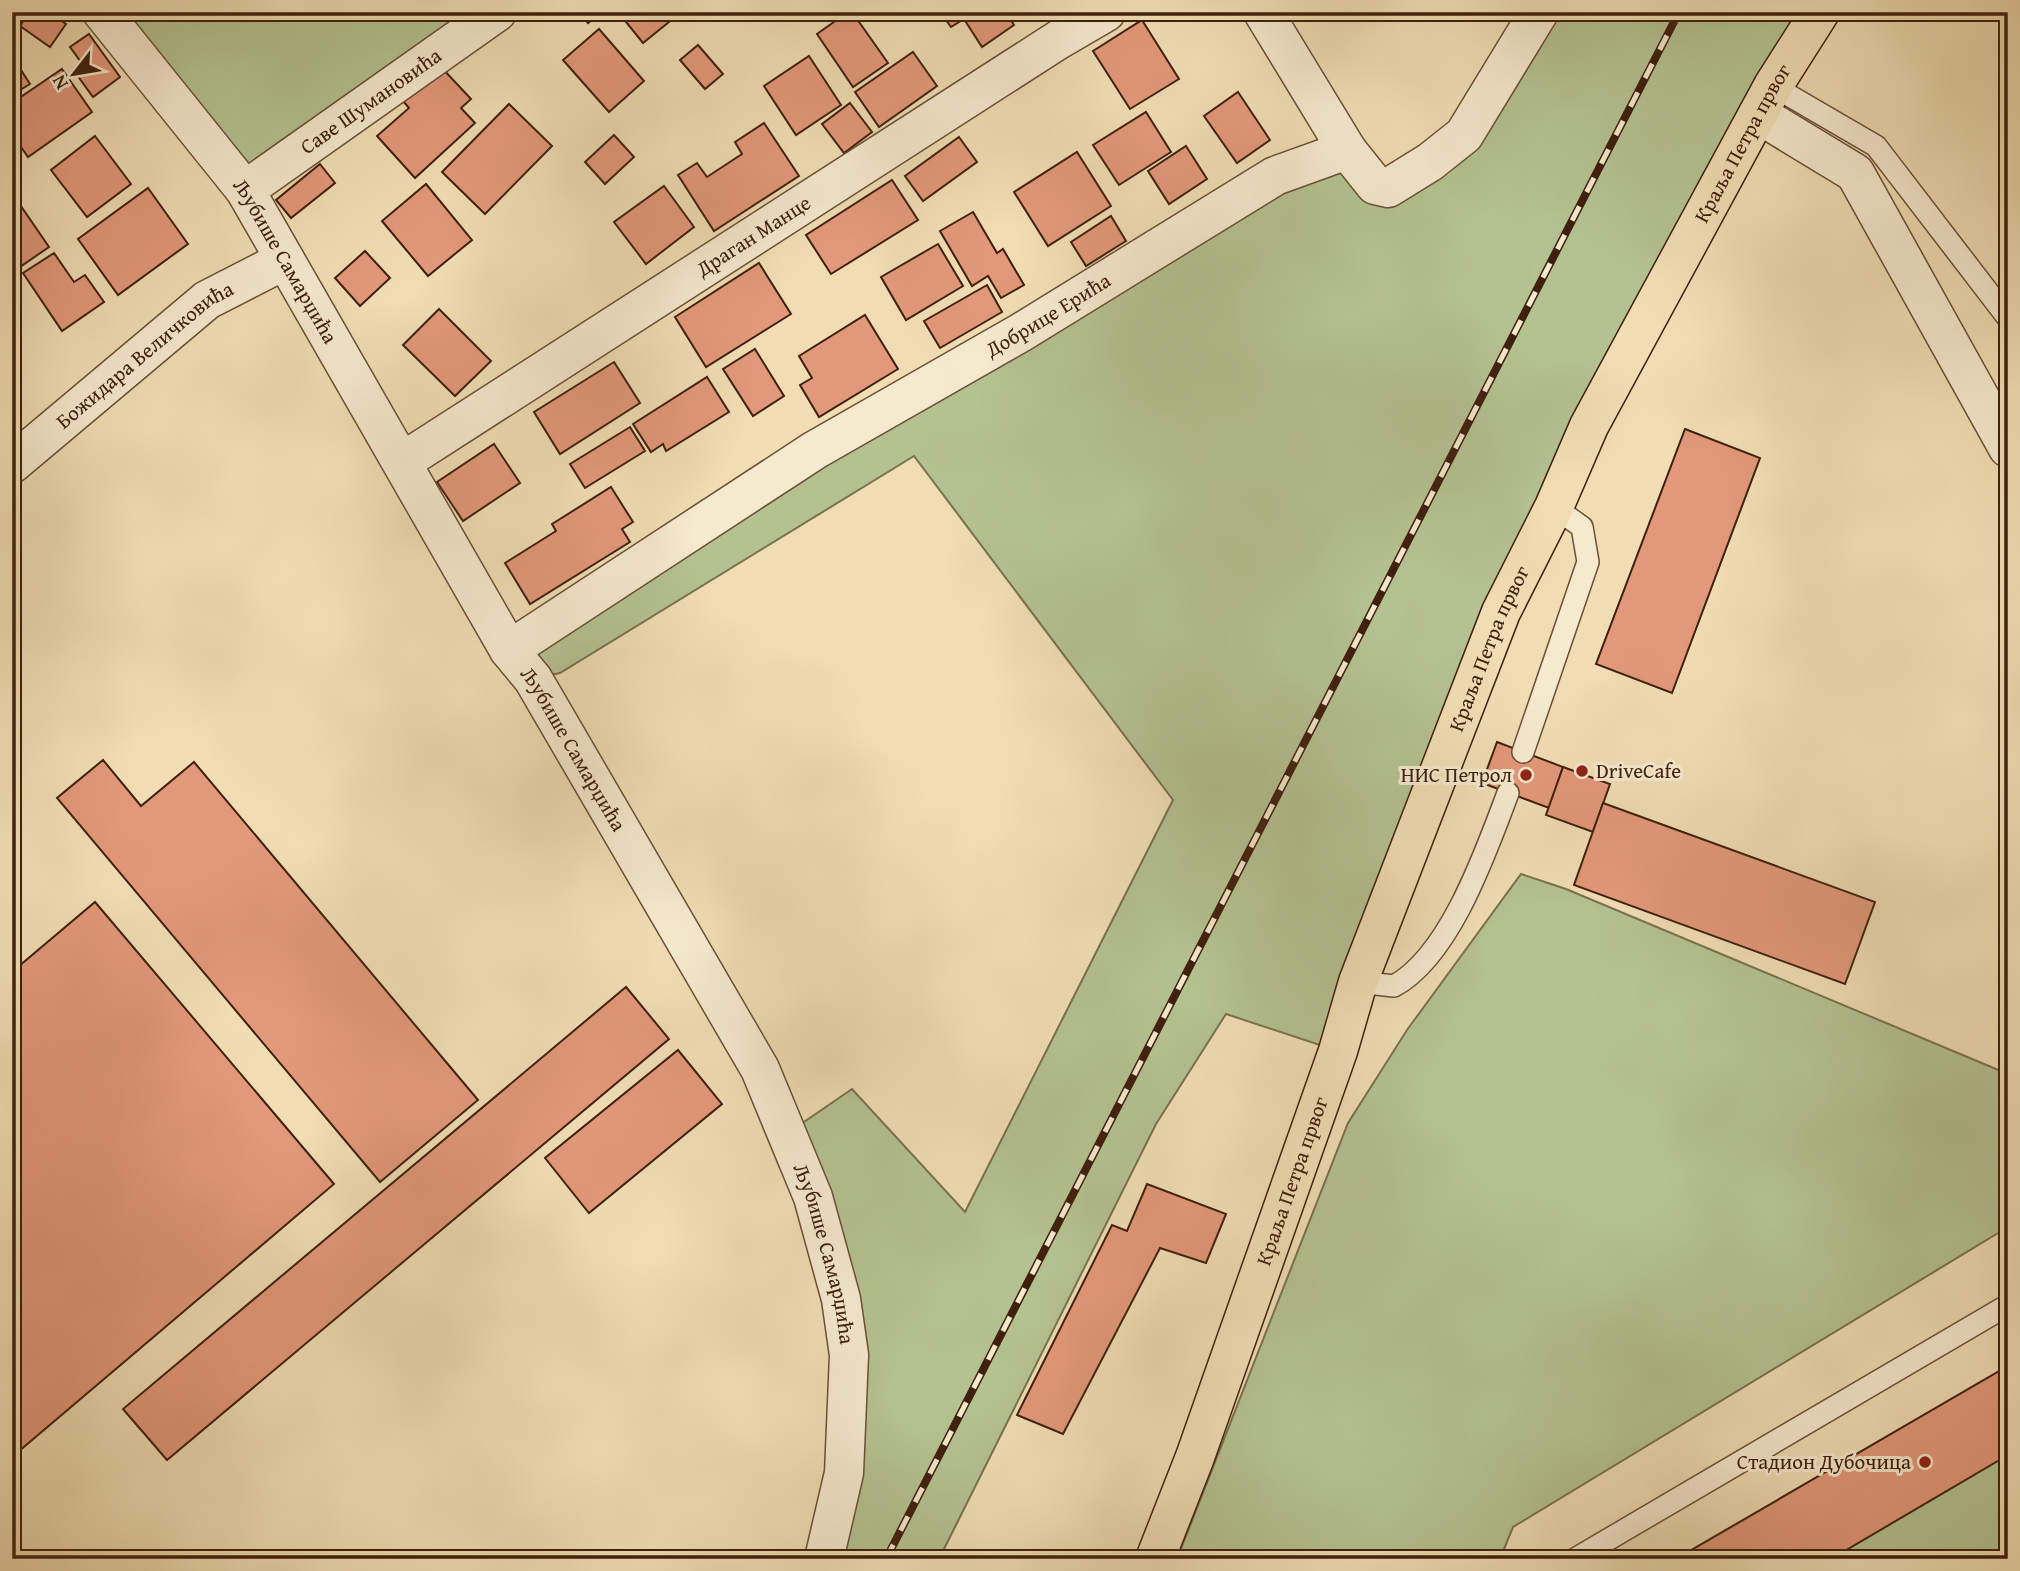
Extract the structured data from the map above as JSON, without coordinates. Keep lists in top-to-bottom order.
{
  "streets": {
    "main road": ["Краља Петра првог"],
    "street": [
      "Саве Шумановића",
      "Драган Манце",
      "Љубише Самарџића",
      "Добрице Ерића",
      "Божидара Величковића"
    ]
  },
  "crossings": [
    ["Саве Шумановића", "Љубише Самарџића"],
    ["Драган Манце", "Љубише Самарџића"],
    ["Љубише Самарџића", "Добрице Ерића"],
    ["Љубише Самарџића", "Божидара Величковића"]
  ],
  "places": ["DriveCafe", "НИС Петрол", "Стадион Дубочица"],
  "north": "bottom left"
}
